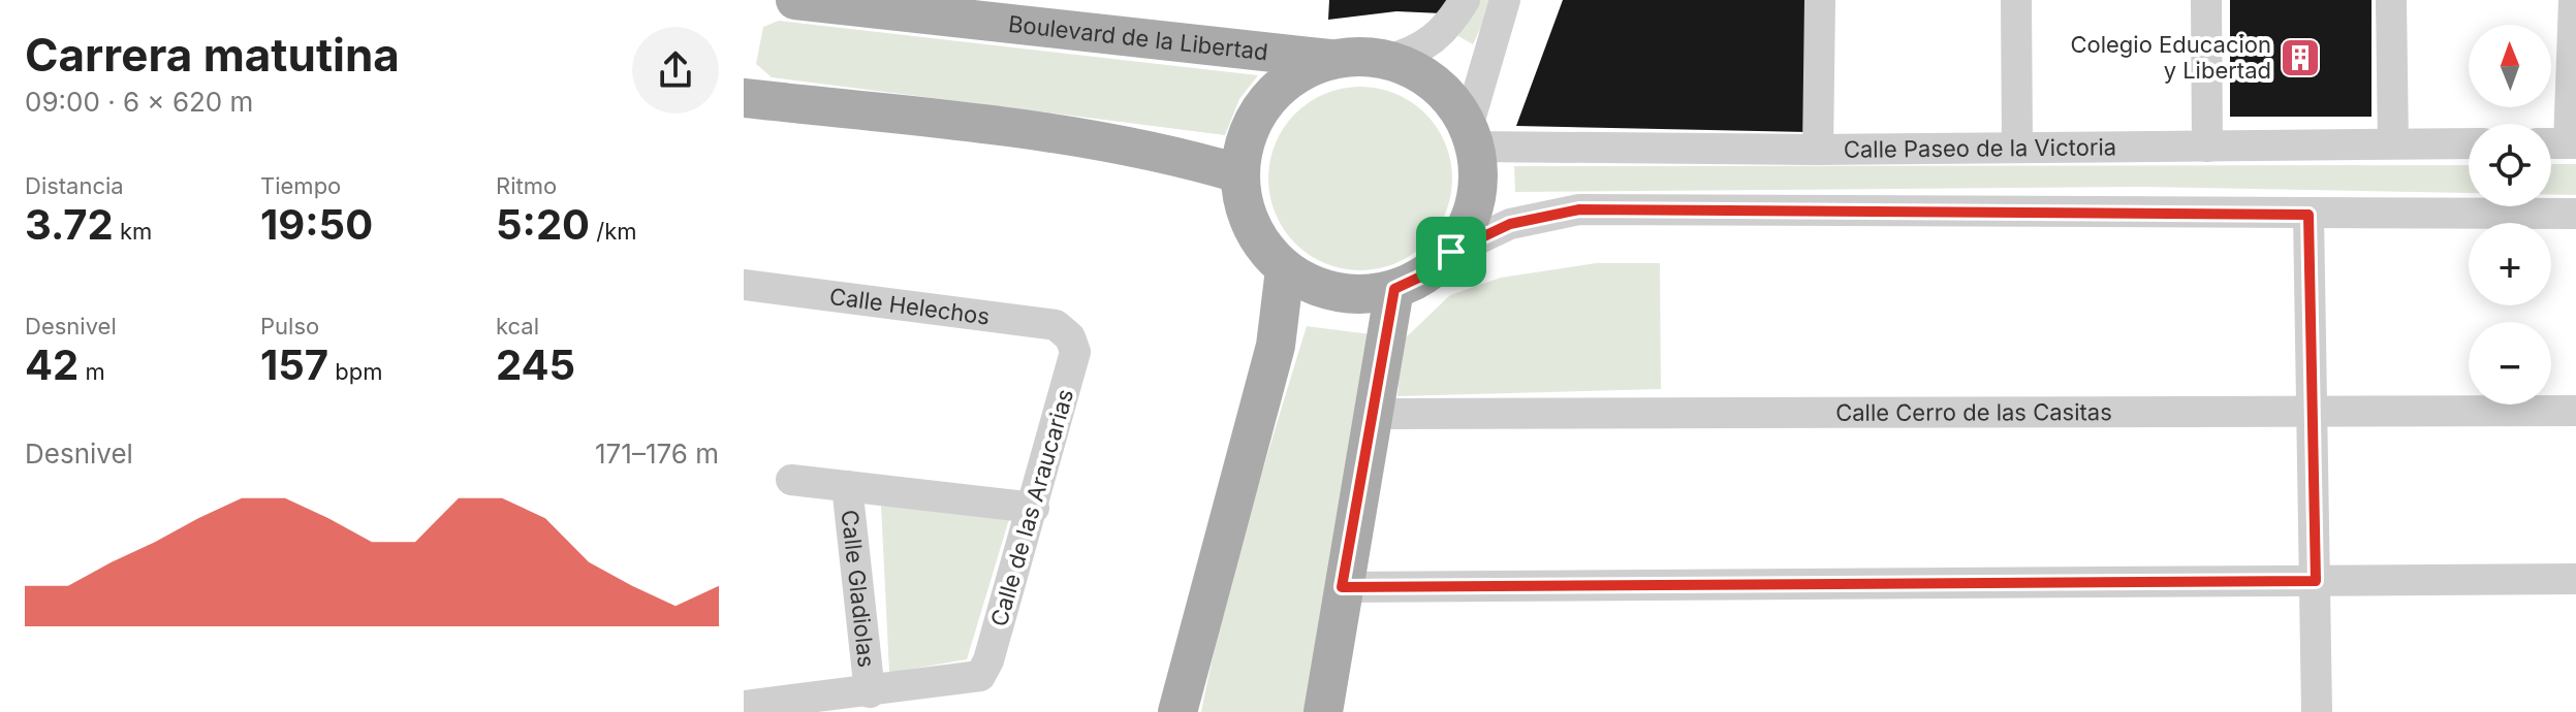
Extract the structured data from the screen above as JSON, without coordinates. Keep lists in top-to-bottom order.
{
  "streets": {
    "main road": ["Boulevard de la Libertad"],
    "street": [
      "Calle Paseo de la Victoria",
      "Calle Helechos",
      "Calle Cerro de las Casitas",
      "Calle de las Araucarias",
      "Calle Gladiolas"
    ]
  },
  "crossings": [
    ["Boulevard de la Libertad", "Calle Paseo de la Victoria"],
    ["Calle Helechos", "Calle de las Araucarias"],
    ["Calle de las Araucarias", "Calle Gladiolas"]
  ],
  "places": {
    "building": ["Colegio Educacion y Libertad"]
  },
  "north": "top",
  "page": {
    "heading": ["Carrera matutina", "09:00 · 6 × 620 m"],
    "map_buttons": ["+", "−"],
    "stats": [
      ["Distancia", "3.72 km"],
      ["Tiempo", "19:50"],
      ["Ritmo", "5:20 /km"],
      ["Desnivel", "42 m"],
      ["Pulso", "157 bpm"],
      ["kcal", "245"]
    ],
    "chart": ["Desnivel", "171–176 m"]
  }
}
